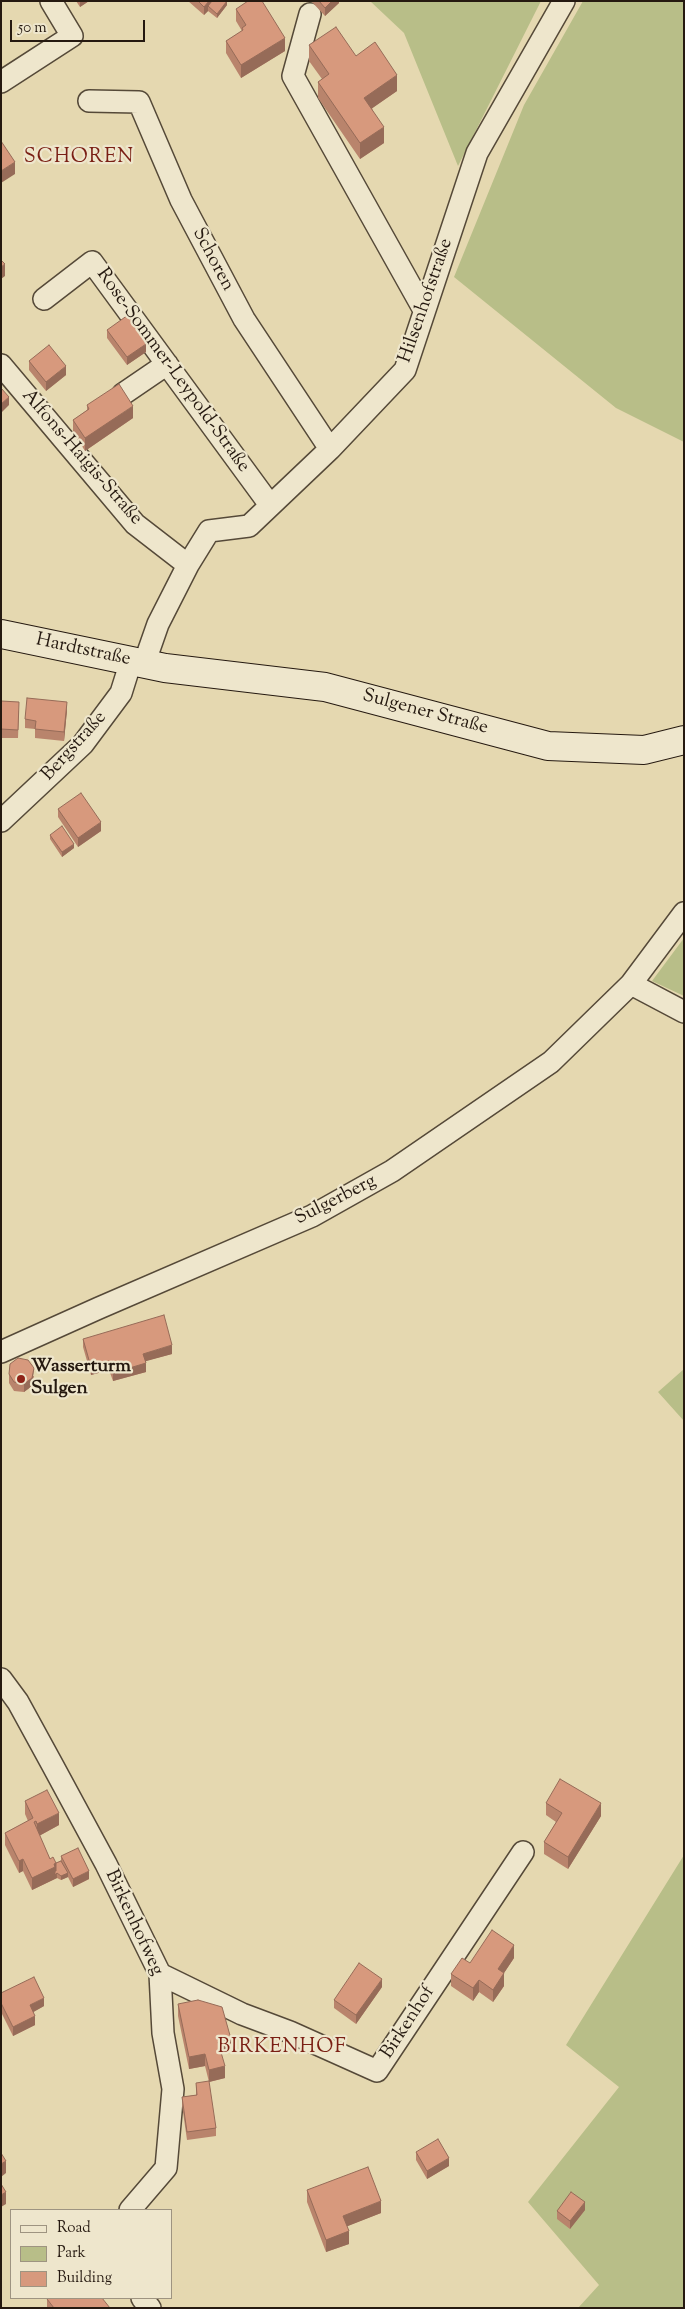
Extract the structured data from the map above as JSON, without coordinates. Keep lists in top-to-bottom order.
{
  "streets": {
    "main road": ["Hardtstraße", "Sulgener Straße"],
    "street": [
      "Schoren",
      "Hilsenhofstraße",
      "Rose-Sommer-Leypold-Straße",
      "Alfons-Haigis-Straße",
      "Bergstraße",
      "Sulgerberg",
      "Birkenhofweg",
      "Birkenhof"
    ]
  },
  "crossings": [
    ["Schoren", "Hilsenhofstraße"],
    ["Hilsenhofstraße", "Rose-Sommer-Leypold-Straße"],
    ["Hilsenhofstraße", "Alfons-Haigis-Straße"],
    ["Hilsenhofstraße", "Hardtstraße"],
    ["Hilsenhofstraße", "Sulgener Straße"],
    ["Hilsenhofstraße", "Bergstraße"],
    ["Hardtstraße", "Sulgener Straße"],
    ["Hardtstraße", "Bergstraße"],
    ["Sulgener Straße", "Bergstraße"],
    ["Birkenhofweg", "Birkenhof"]
  ],
  "districts": ["SCHOREN", "BIRKENHOF"],
  "places": ["Wasserturm Sulgen"],
  "legend": ["Road", "Park", "Building"],
  "scale_bar": "50 m"
}
